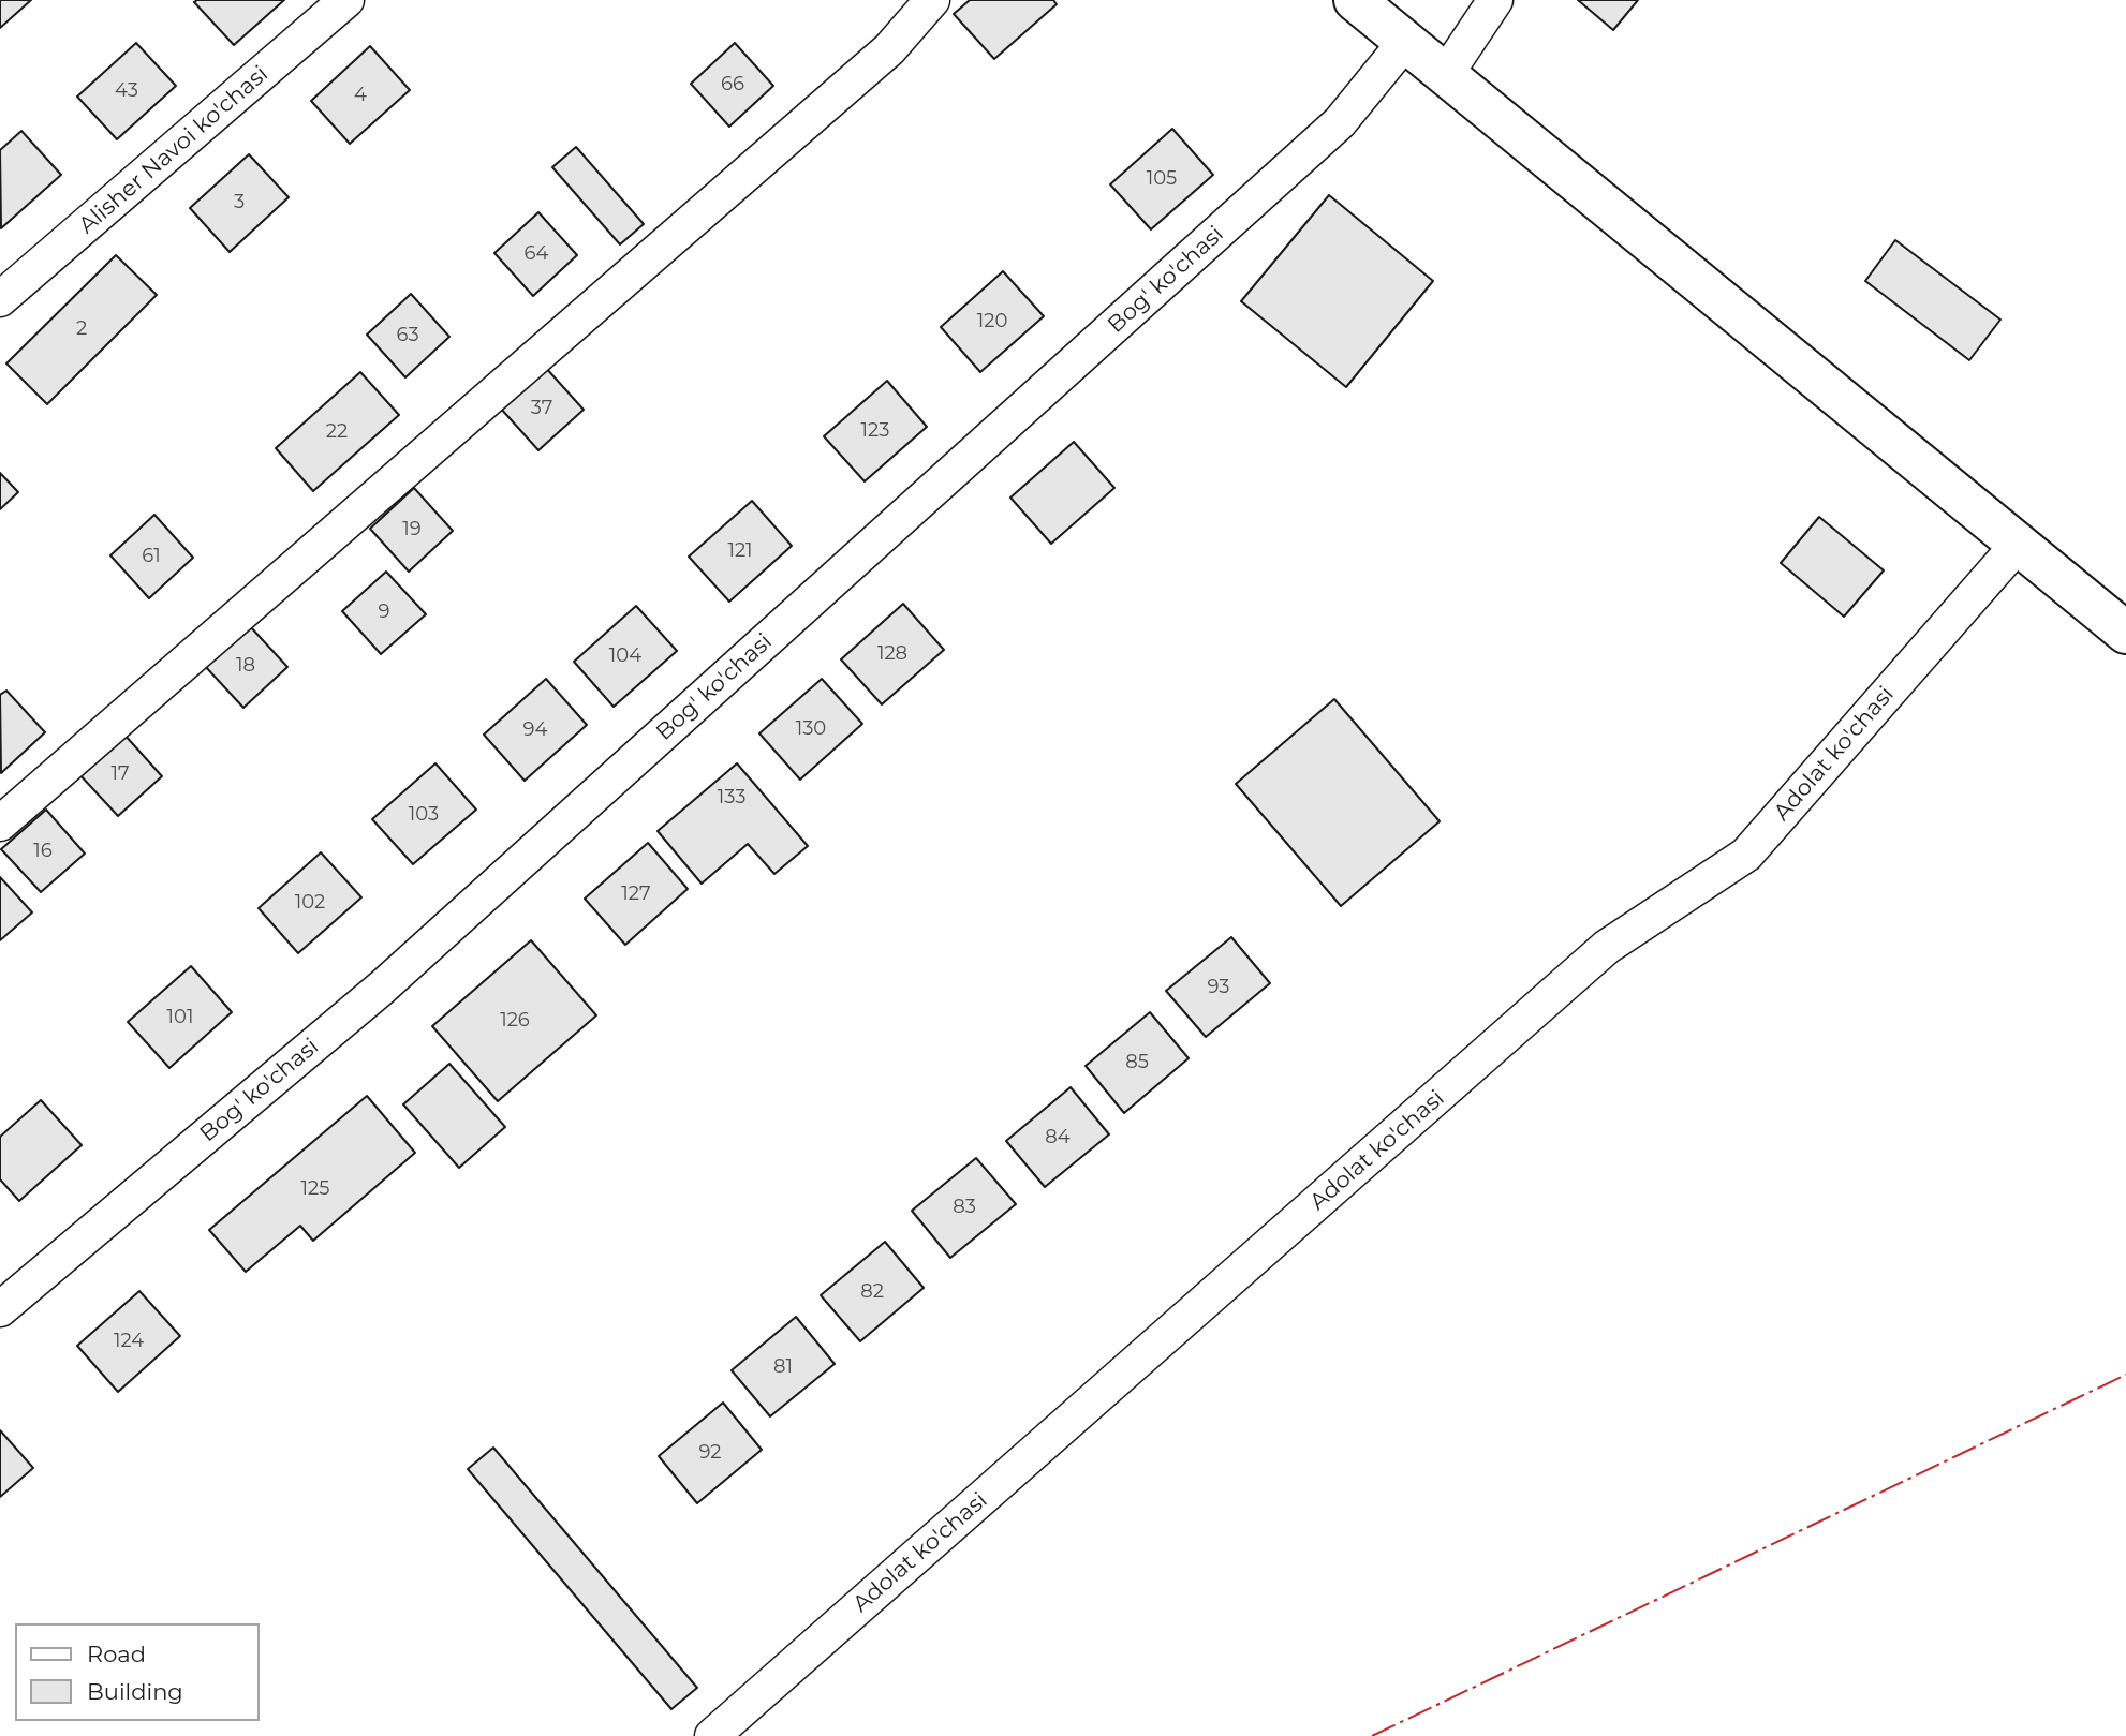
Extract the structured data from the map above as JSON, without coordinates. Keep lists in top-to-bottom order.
{
  "streets": {
    "street": ["Alisher Navoi ko'chasi", "Bog' ko'chasi", "Adolat ko'chasi"]
  },
  "house_numbers": [
    "66",
    "43",
    "4",
    "105",
    "3",
    "64",
    "120",
    "2",
    "63",
    "37",
    "123",
    "22",
    "19",
    "121",
    "61",
    "9",
    "128",
    "104",
    "18",
    "130",
    "94",
    "17",
    "133",
    "103",
    "16",
    "127",
    "102",
    "93",
    "101",
    "126",
    "85",
    "84",
    "125",
    "83",
    "82",
    "124",
    "81",
    "92"
  ],
  "legend": ["Road", "Building"]
}
